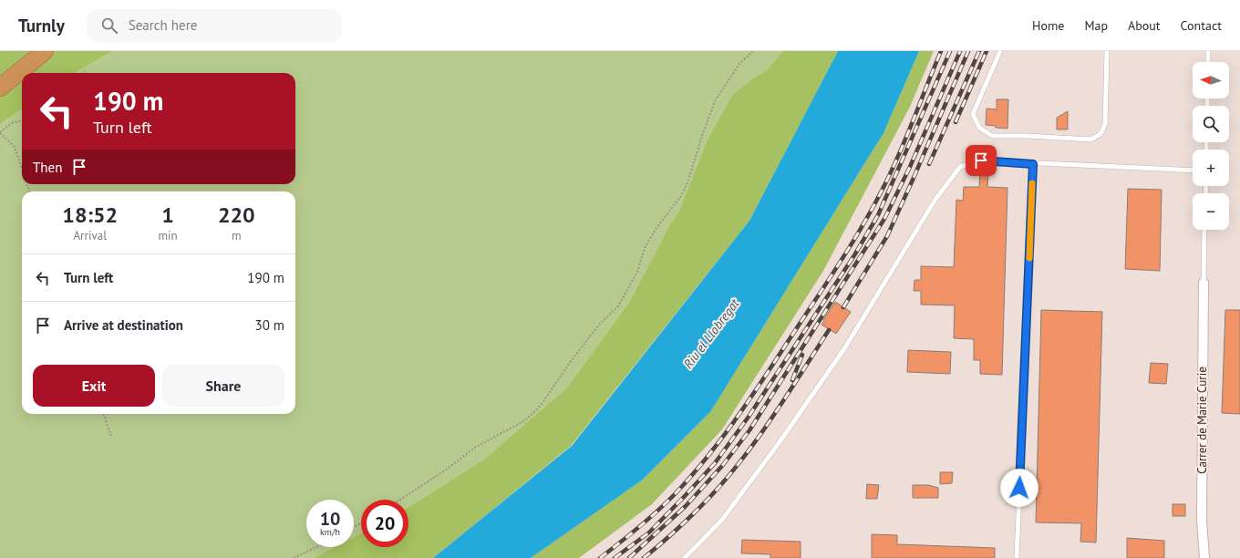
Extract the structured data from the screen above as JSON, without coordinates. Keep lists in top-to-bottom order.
{
  "streets": {
    "street": ["Carrer de Marie Curie"]
  },
  "water": ["Riu el Llobregat"],
  "north": "left",
  "page": {
    "header": "Turnly",
    "search": "Search here",
    "nav": [
      "Home",
      "Map",
      "About",
      "Contact"
    ],
    "map_buttons": ["+", "−"],
    "turn": ["190 m", "Turn left"],
    "then": "Then",
    "eta": [
      "18:52",
      "Arrival",
      "1",
      "min",
      "220",
      "m"
    ],
    "list": [
      {
        "name": "Turn left",
        "value": "190 m"
      },
      {
        "name": "Arrive at destination",
        "value": "30 m"
      }
    ],
    "buttons": ["Exit", "Share"],
    "speed": "10 km/h",
    "limit": "20"
  }
}
